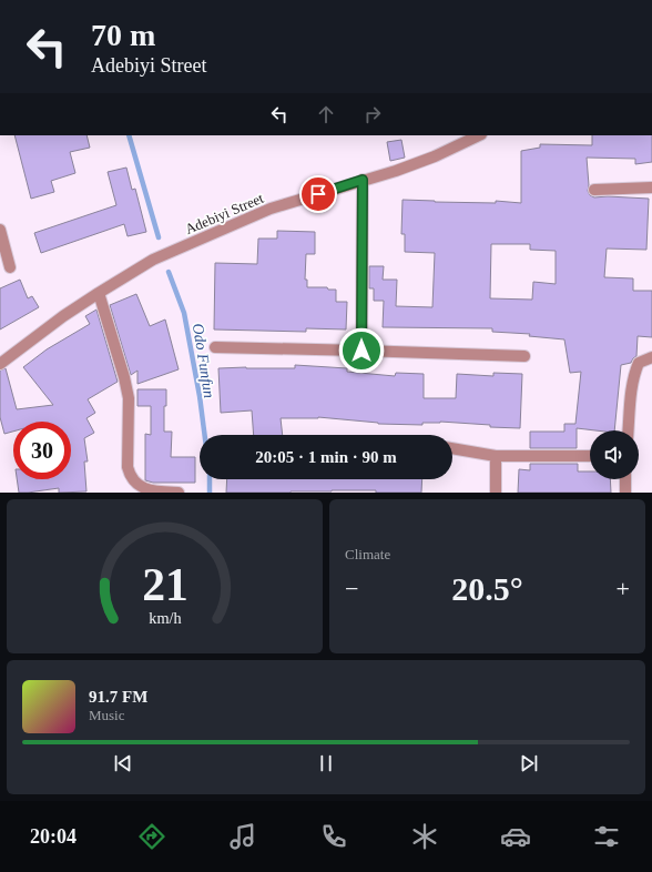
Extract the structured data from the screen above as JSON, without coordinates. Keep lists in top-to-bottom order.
{
  "streets": {
    "street": ["Adebiyi Street"]
  },
  "water": ["Odo Funfun"],
  "page": {
    "turn": ["70 m", "Adebiyi Street"],
    "limit": "30",
    "trip": "20:05 · 1 min · 90 m",
    "tile": "Climate",
    "heat": ["−", "20.5°", "+"],
    "song": ["91.7 FM", "Music"],
    "tabs": "20:04",
    "gauge": ["21", "km/h"]
  }
}
